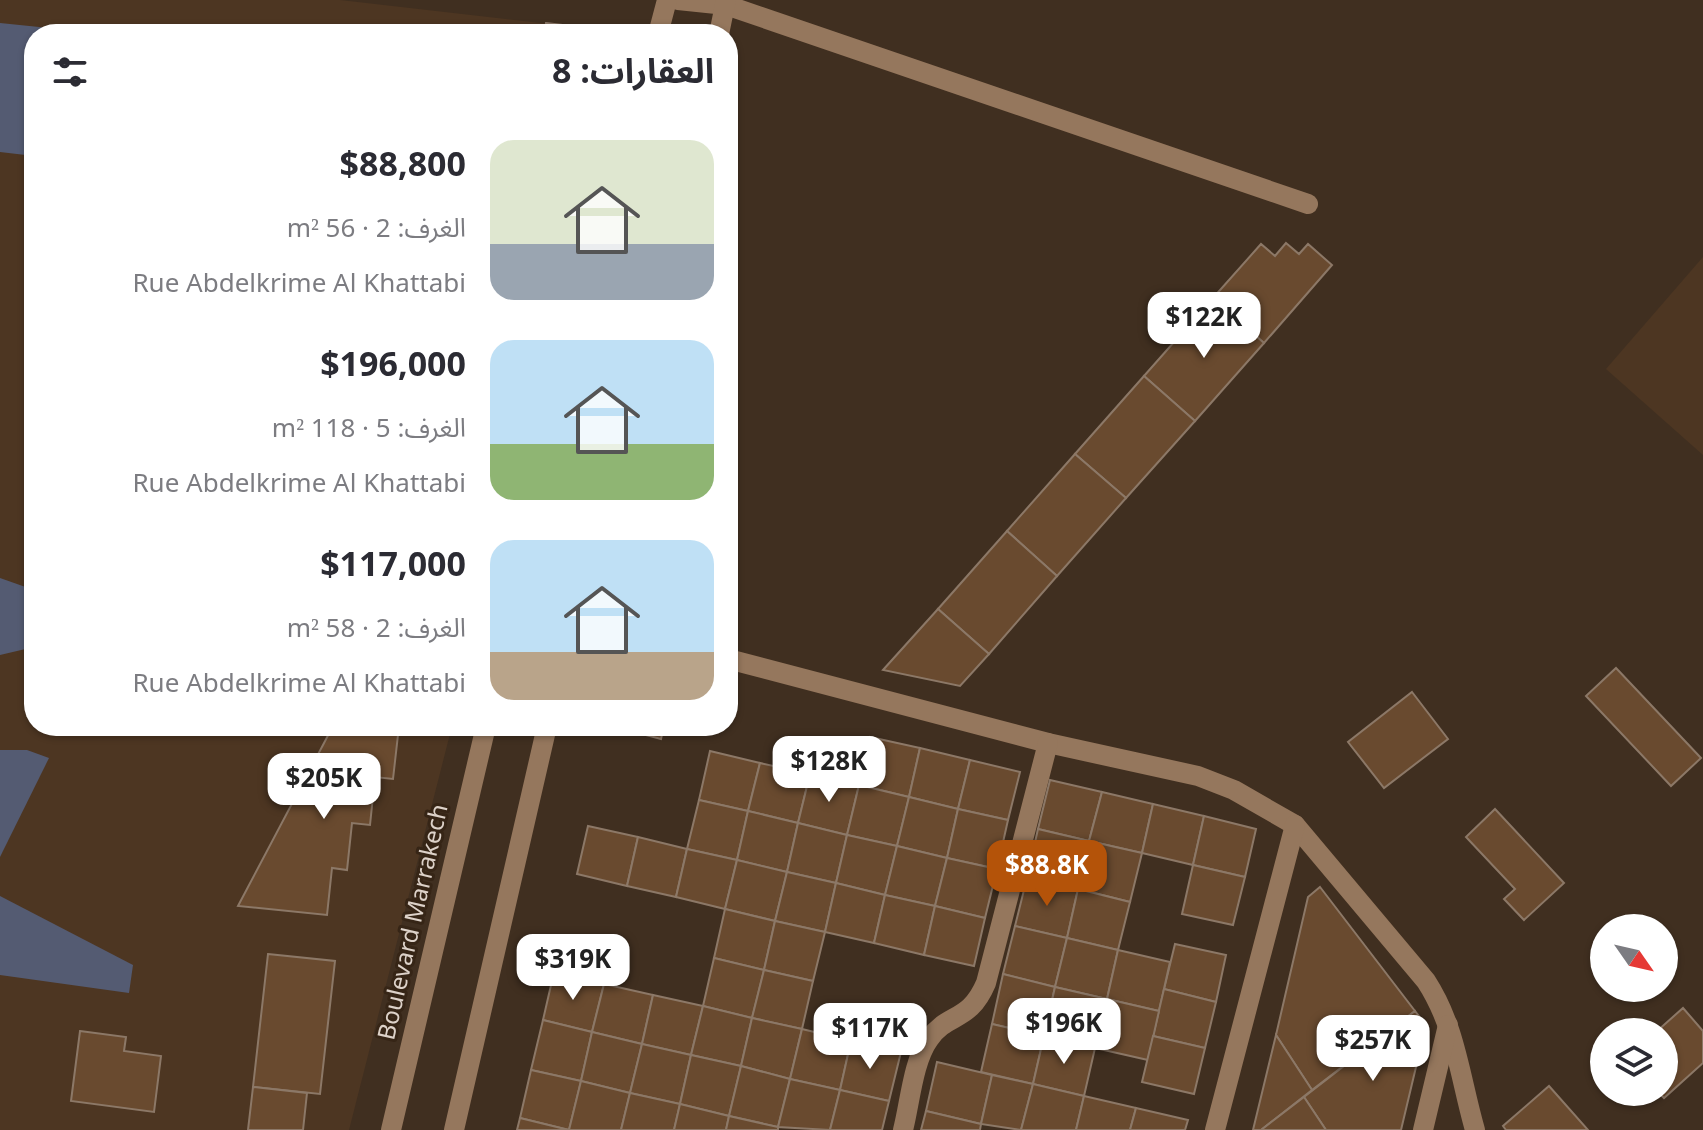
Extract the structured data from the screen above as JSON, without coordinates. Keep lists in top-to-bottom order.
{
  "streets": {
    "street": ["Boulevard Marrakech"]
  },
  "north": "bottom right",
  "page": {
    "heading": "العقارات: 8",
    "list": [
      {
        "name": "$88,800",
        "note": "الغرف: 2 · 56 m² · Rue Abdelkrime Al Khattabi"
      },
      {
        "name": "$196,000",
        "note": "الغرف: 5 · 118 m² · Rue Abdelkrime Al Khattabi"
      },
      {
        "name": "$117,000",
        "note": "الغرف: 2 · 58 m² · Rue Abdelkrime Al Khattabi"
      }
    ],
    "price": [
      "$122K",
      "$128K",
      "$205K",
      "$88.8K",
      "$319K",
      "$196K",
      "$117K",
      "$257K"
    ]
  }
}
